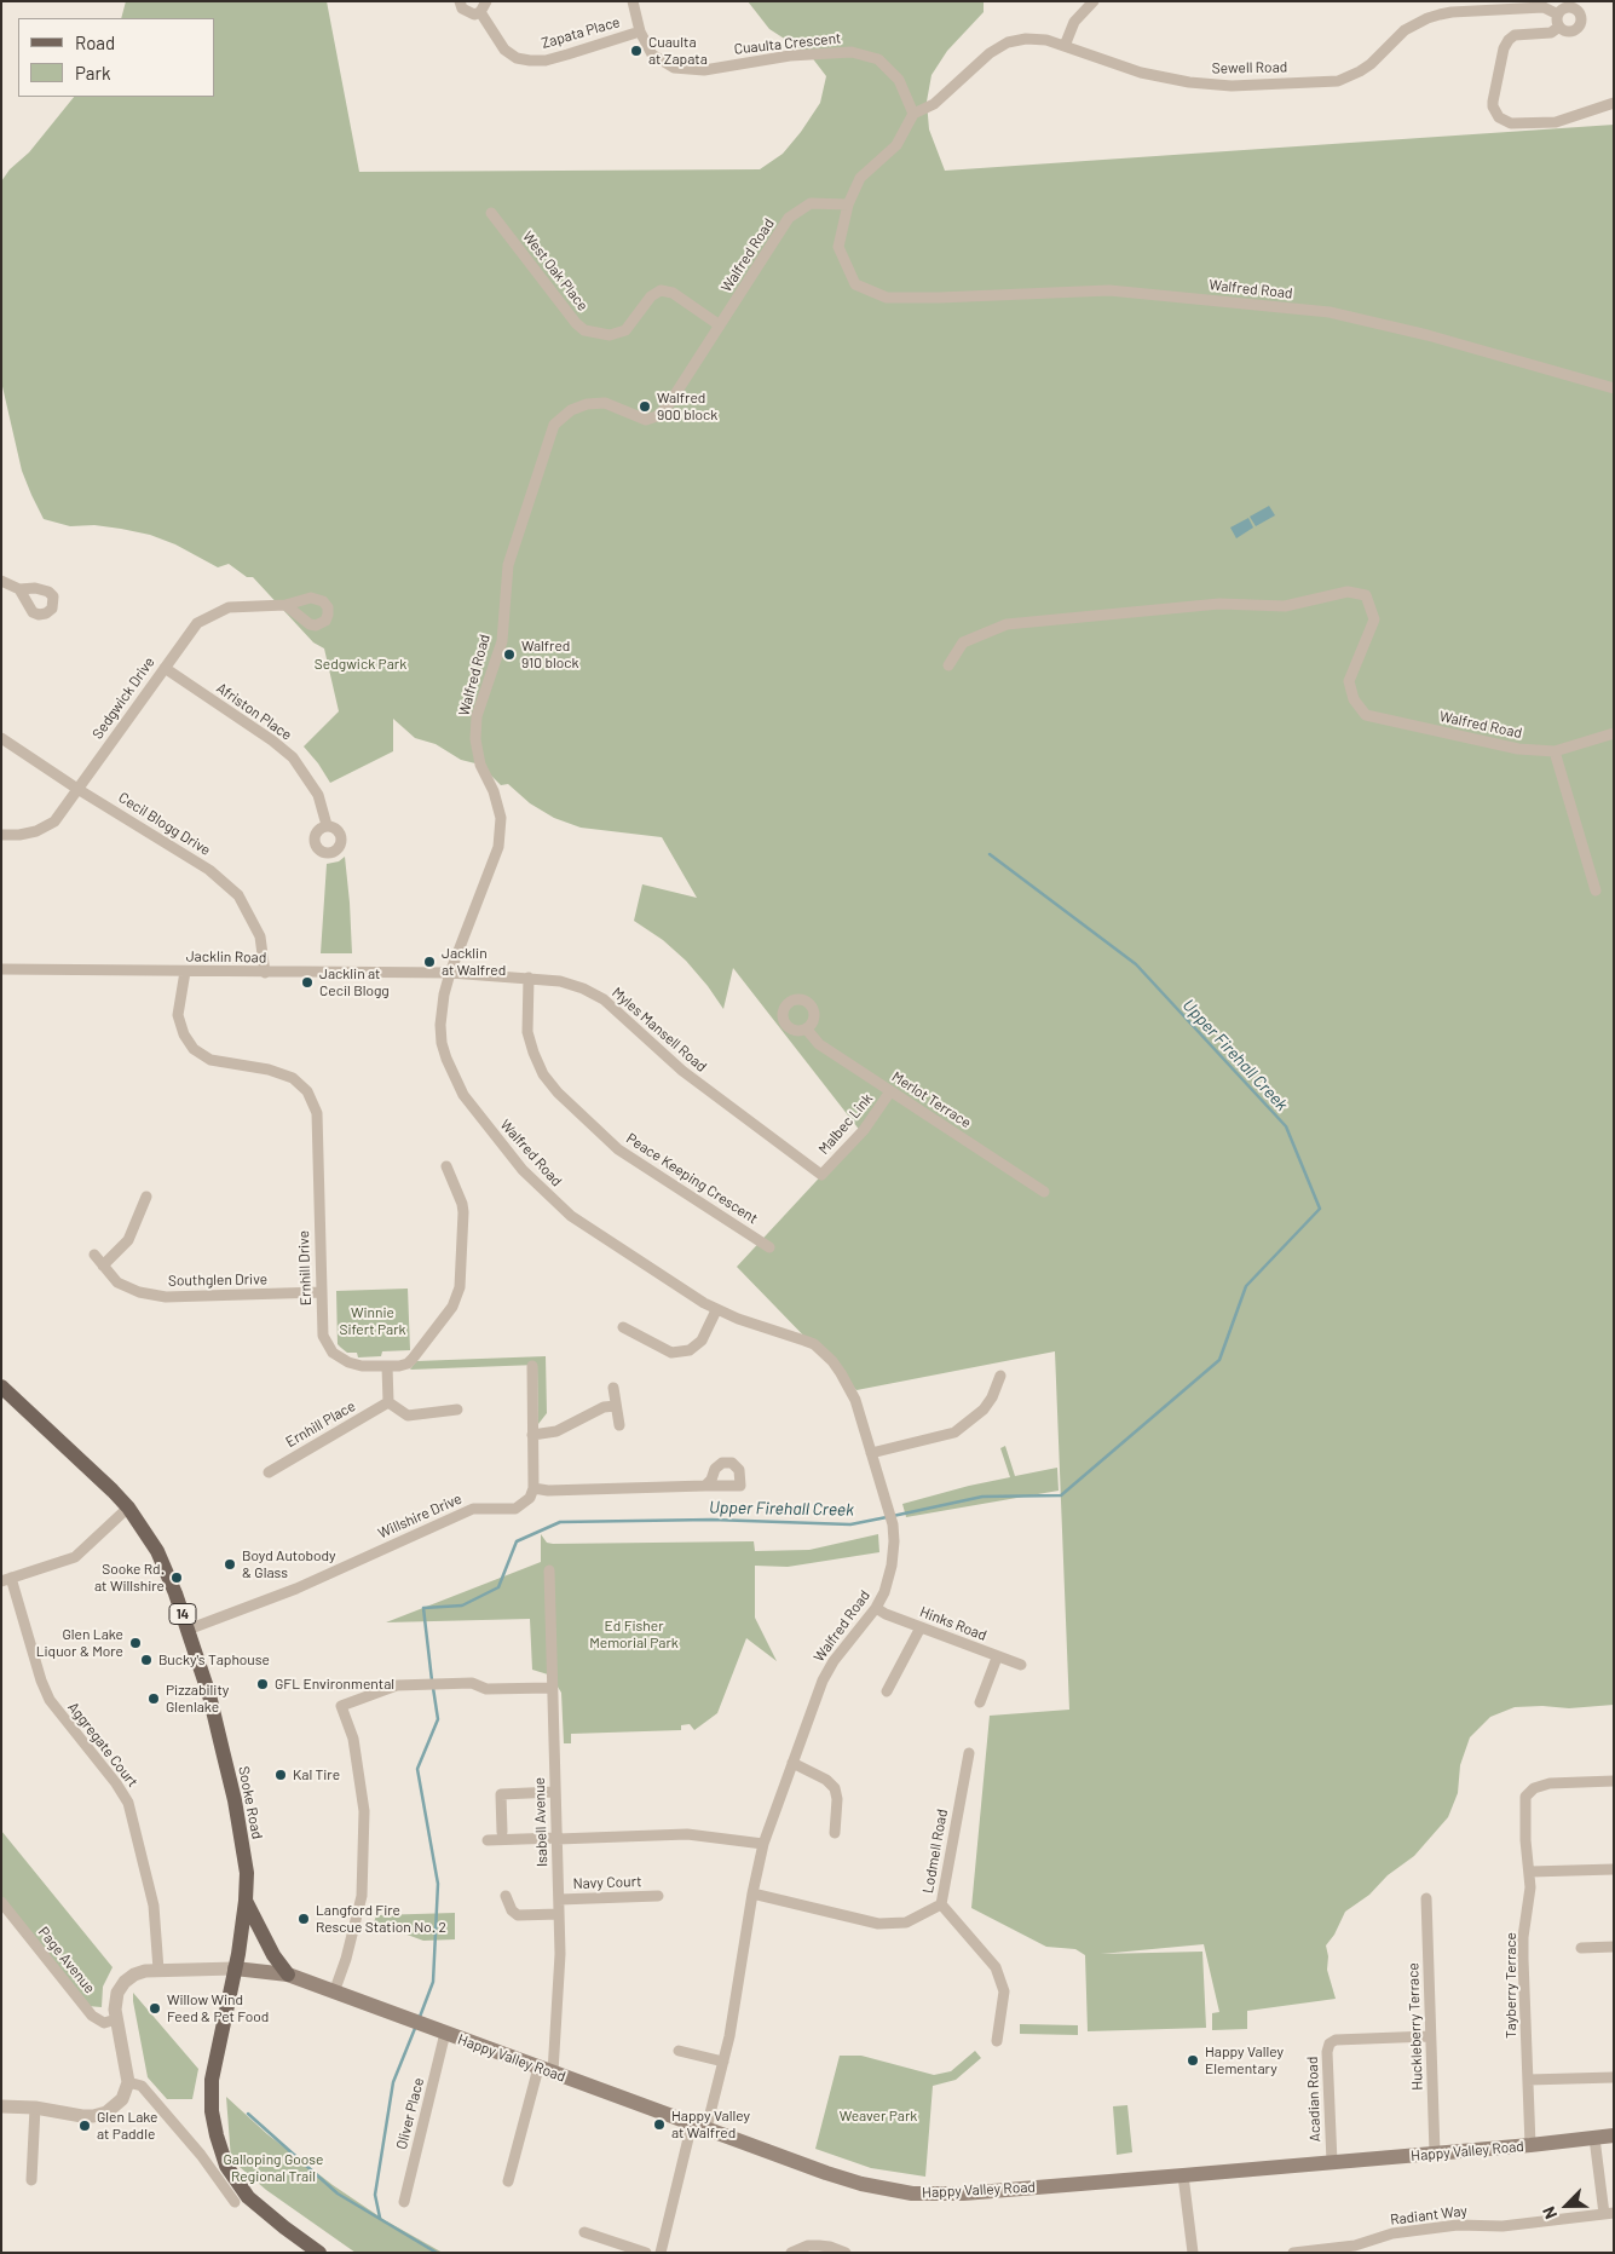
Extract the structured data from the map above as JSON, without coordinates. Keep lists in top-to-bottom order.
{
  "streets": {
    "main road": ["14", "Sooke Road", "Happy Valley Road"],
    "street": [
      "Zapata Place",
      "Cuaulta Crescent",
      "Sewell Road",
      "Walfred Road",
      "West Oak Place",
      "Sedgwick Drive",
      "Afriston Place",
      "Cecil Blogg Drive",
      "Jacklin Road",
      "Myles Mansell Road",
      "Merlot Terrace",
      "Malbec Link",
      "Peace Keeping Crescent",
      "Ernhill Drive",
      "Southglen Drive",
      "Ernhill Place",
      "Willshire Drive",
      "Hinks Road",
      "Aggregate Court",
      "Isabell Avenue",
      "Lodmell Road",
      "Navy Court",
      "Page Avenue",
      "Tayberry Terrace",
      "Huckleberry Terrace",
      "Acadian Road",
      "Oliver Place",
      "Radiant Way"
    ]
  },
  "crossings": [
    ["Zapata Place", "Cuaulta Crescent"],
    ["Cuaulta Crescent", "Sewell Road"],
    ["Walfred Road", "West Oak Place"],
    ["Walfred Road", "Jacklin Road"],
    ["Walfred Road", "Myles Mansell Road"],
    ["Walfred Road", "Hinks Road"],
    ["Walfred Road", "Lodmell Road"],
    ["Walfred Road", "Happy Valley Road"],
    ["Sedgwick Drive", "Afriston Place"],
    ["Sedgwick Drive", "Cecil Blogg Drive"],
    ["Cecil Blogg Drive", "Jacklin Road"],
    ["Jacklin Road", "Myles Mansell Road"],
    ["Jacklin Road", "Ernhill Drive"],
    ["Myles Mansell Road", "Malbec Link"],
    ["Myles Mansell Road", "Peace Keeping Crescent"],
    ["Merlot Terrace", "Malbec Link"],
    ["Ernhill Drive", "Southglen Drive"],
    ["Willshire Drive", "Sooke Road"],
    ["Sooke Road", "Happy Valley Road"],
    ["Isabell Avenue", "Navy Court"],
    ["Isabell Avenue", "Happy Valley Road"],
    ["Tayberry Terrace", "Happy Valley Road"],
    ["Huckleberry Terrace", "Happy Valley Road"],
    ["Huckleberry Terrace", "Acadian Road"],
    ["Happy Valley Road", "Acadian Road"],
    ["Happy Valley Road", "Oliver Place"],
    ["Happy Valley Road", "Radiant Way"]
  ],
  "water": ["Upper Firehall Creek"],
  "parks": [
    "Sedgwick Park",
    "Winnie Sifert Park",
    "Ed Fisher Memorial Park",
    "Weaver Park",
    "Galloping Goose Regional Trail"
  ],
  "places": [
    "Cuaulta at Zapata",
    "Walfred 900 block",
    "Walfred 910 block",
    "Jacklin at Walfred",
    "Jacklin at Cecil Blogg",
    "Boyd Autobody & Glass",
    "Sooke Rd. at Willshire",
    "Glen Lake Liquor & More",
    "Bucky's Taphouse",
    "GFL Environmental",
    "Pizzability Glenlake",
    "Kal Tire",
    "Langford Fire Rescue Station No. 2",
    "Willow Wind Feed & Pet Food",
    "Happy Valley Elementary",
    "Happy Valley at Walfred",
    "Glen Lake at Paddle"
  ],
  "legend": ["Road", "Park"],
  "north": "bottom left"
}
